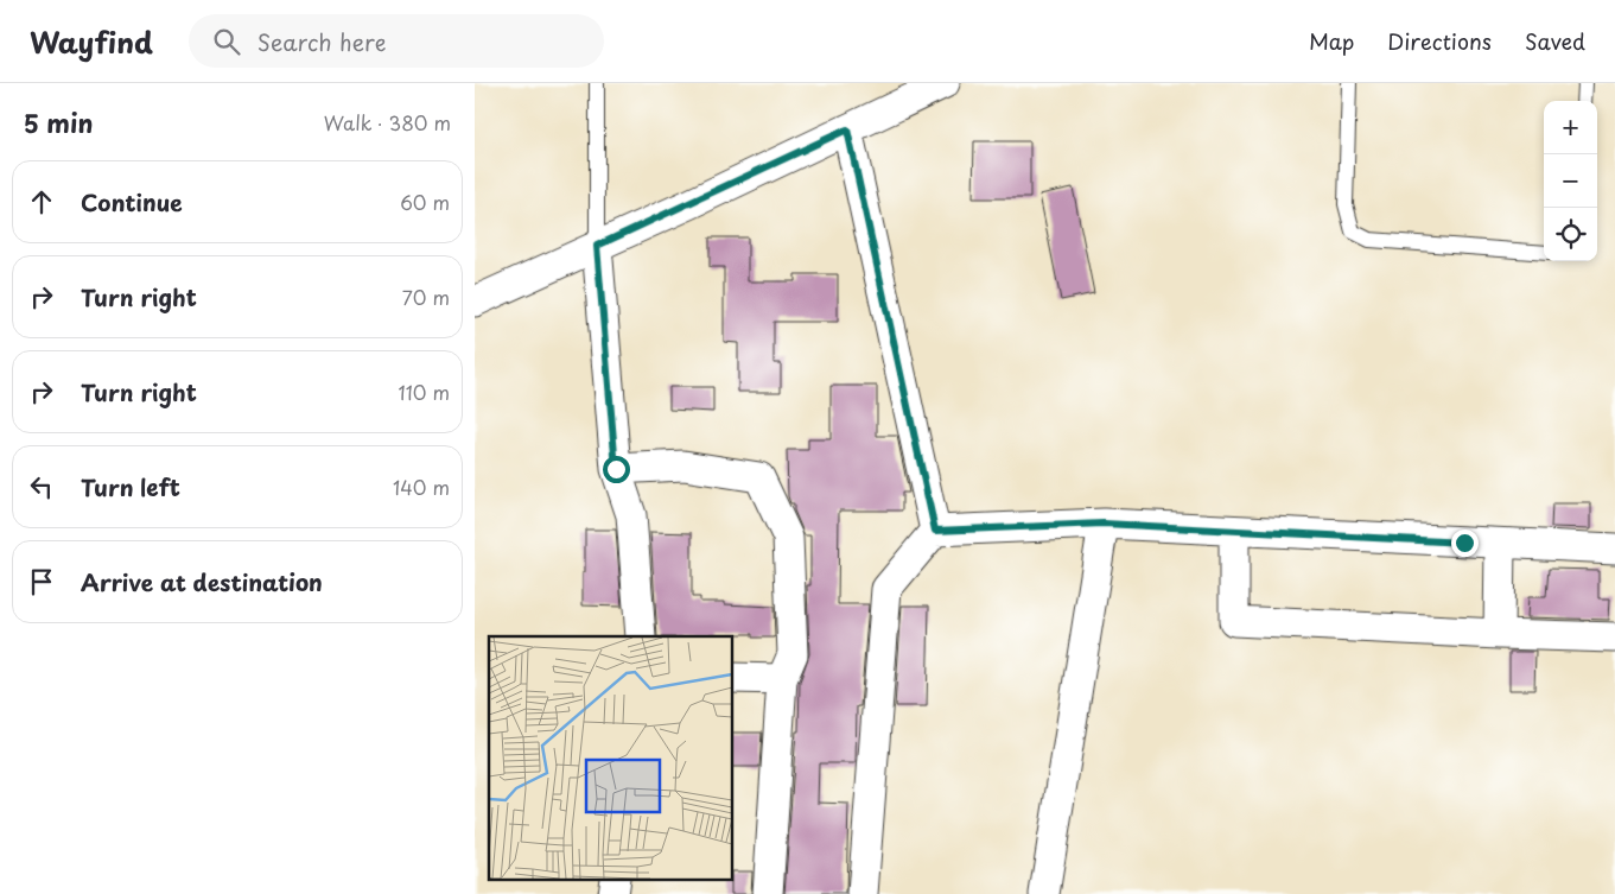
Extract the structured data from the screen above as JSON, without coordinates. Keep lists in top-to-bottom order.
{
  "page": {
    "header": "Wayfind",
    "search": "Search here",
    "nav": ["Map", "Directions", "Saved"],
    "heading": ["5 min", "Walk · 380 m"],
    "map_buttons": ["+", "−"],
    "list": [
      ["Continue", "60 m"],
      ["Turn right", "70 m"],
      ["Turn right", "110 m"],
      ["Turn left", "140 m"],
      "Arrive at destination"
    ]
  }
}
